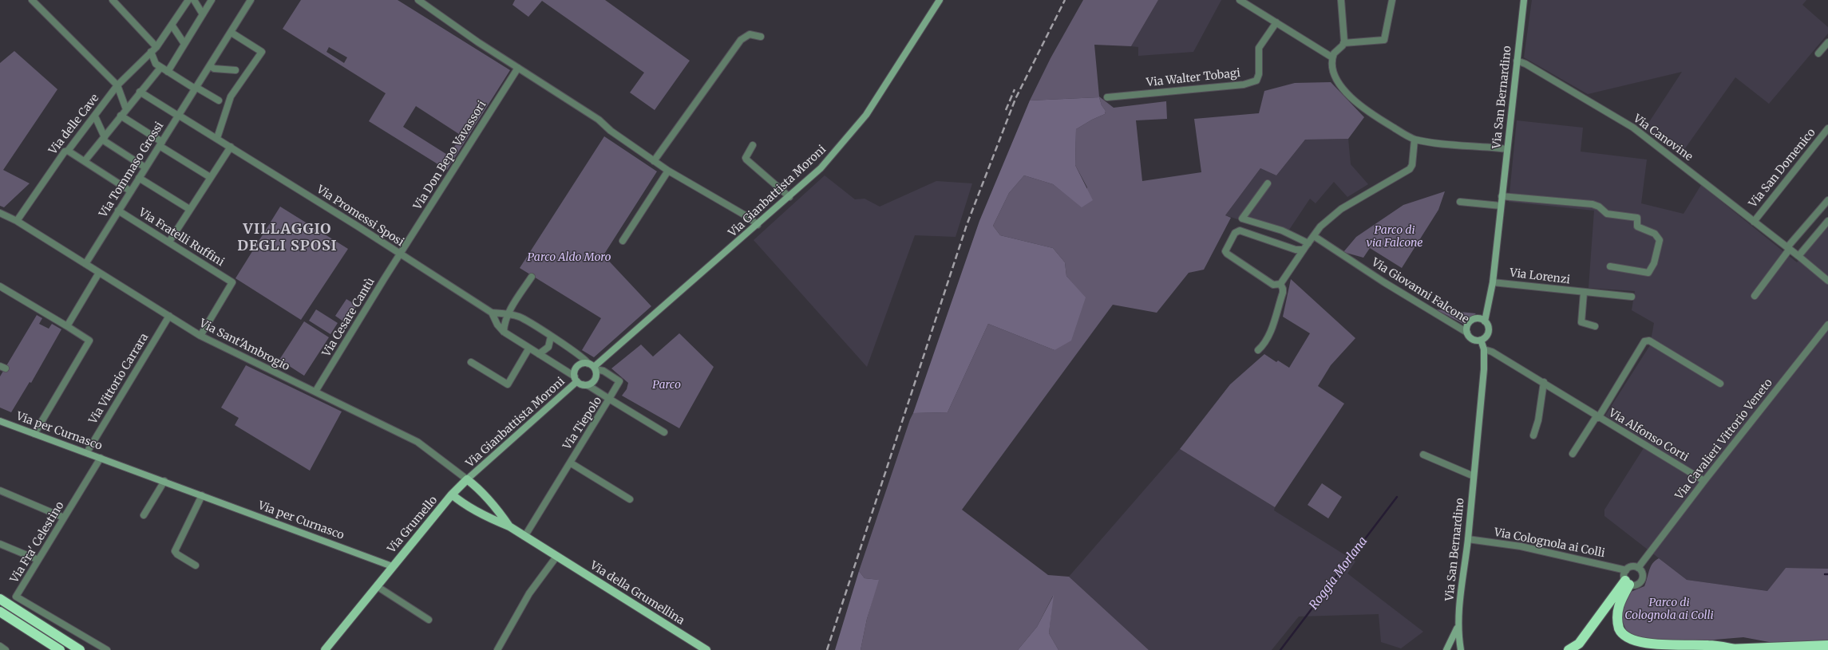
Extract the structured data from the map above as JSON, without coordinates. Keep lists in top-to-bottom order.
{
  "streets": {
    "main road": [
      "Via San Bernardino",
      "Via Gianbattista Moroni",
      "Via per Curnasco",
      "Via Grumello",
      "Via della Grumellina"
    ],
    "street": [
      "Via Walter Tobagi",
      "Via delle Cave",
      "Via Canovine",
      "Via Don Bepo Vavassori",
      "Via San Domenico",
      "Via Tommaso Grossi",
      "Via Promessi Sposi",
      "Via Fratelli Ruffini",
      "Via Lorenzi",
      "Via Giovanni Falcone",
      "Via Cesare Cantù",
      "Via Sant'Ambrogio",
      "Via Vittorio Carrara",
      "Via Tiepolo",
      "Via Alfonso Corti",
      "Via Cavalieri Vittorio Veneto",
      "Via Fra' Celestino",
      "Via Colognola ai Colli"
    ]
  },
  "crossings": [
    ["Via San Bernardino", "Via Canovine"],
    ["Via San Bernardino", "Via Lorenzi"],
    ["Via San Bernardino", "Via Giovanni Falcone"],
    ["Via San Bernardino", "Via Alfonso Corti"],
    ["Via San Bernardino", "Via Colognola ai Colli"],
    ["Via delle Cave", "Via Sant'Ambrogio"],
    ["Via Canovine", "Via San Domenico"],
    ["Via Don Bepo Vavassori", "Via Promessi Sposi"],
    ["Via Don Bepo Vavassori", "Via Cesare Cantù"],
    ["Via Tommaso Grossi", "Via Promessi Sposi"],
    ["Via Tommaso Grossi", "Via Fratelli Ruffini"],
    ["Via Tommaso Grossi", "Via Sant'Ambrogio"],
    ["Via Gianbattista Moroni", "Via Promessi Sposi"],
    ["Via Gianbattista Moroni", "Via Sant'Ambrogio"],
    ["Via Gianbattista Moroni", "Via Grumello"],
    ["Via Gianbattista Moroni", "Via della Grumellina"],
    ["Via Promessi Sposi", "Via Cesare Cantù"],
    ["Via Promessi Sposi", "Via Tiepolo"],
    ["Via Fratelli Ruffini", "Via Sant'Ambrogio"],
    ["Via Cesare Cantù", "Via Sant'Ambrogio"],
    ["Via Sant'Ambrogio", "Via Vittorio Carrara"],
    ["Via Sant'Ambrogio", "Via Grumello"],
    ["Via Sant'Ambrogio", "Via della Grumellina"],
    ["Via Vittorio Carrara", "Via per Curnasco"],
    ["Via Tiepolo", "Via della Grumellina"],
    ["Via per Curnasco", "Via Grumello"],
    ["Via per Curnasco", "Via Fra' Celestino"],
    ["Via Alfonso Corti", "Via Cavalieri Vittorio Veneto"],
    ["Via Cavalieri Vittorio Veneto", "Via Colognola ai Colli"],
    ["Via Grumello", "Via della Grumellina"]
  ],
  "districts": ["VILLAGGIO DEGLI SPOSI"],
  "water": ["Roggia Morlana"],
  "parks": [
    "Parco di via Falcone",
    "Parco Aldo Moro",
    "Parco",
    "Parco di Colognola ai Colli"
  ]
}
